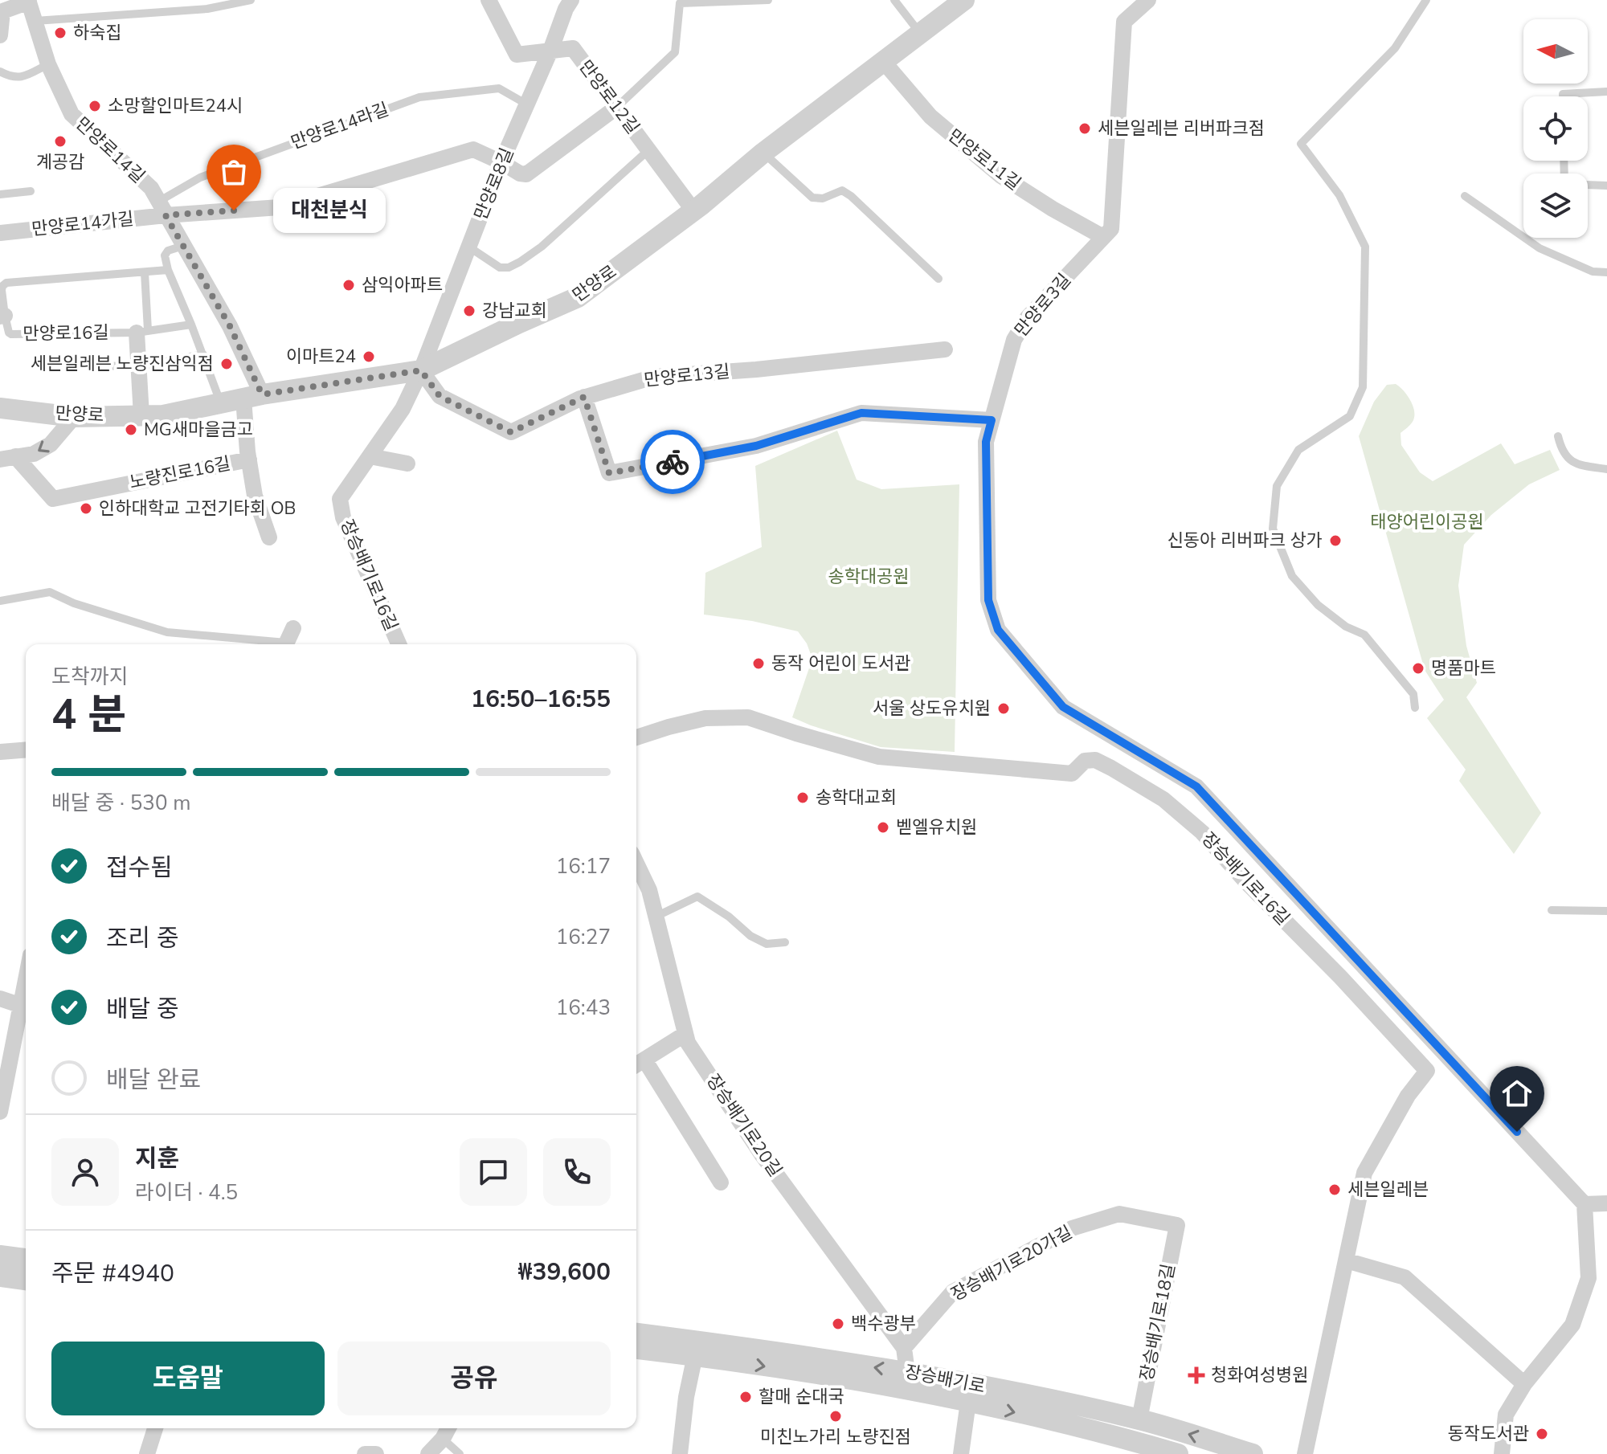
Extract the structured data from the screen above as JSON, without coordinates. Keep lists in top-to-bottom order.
{
  "streets": {
    "street": [
      "만양로12길",
      "만양로14길",
      "만양로11길",
      "만양로8길",
      "만양로14가길",
      "만양로",
      "만양로3길",
      "만양로13길",
      "노량진로16길",
      "장승배기로16길",
      "장승배기로20길",
      "장승배기로20가길",
      "장승배기로18길",
      "장승배기로"
    ],
    "lane": ["만양로14라길", "만양로16길"]
  },
  "crossings": [
    ["만양로12길", "만양로8길"],
    ["만양로12길", "만양로14가길"],
    ["만양로12길", "만양로"],
    ["만양로14라길", "만양로14길"],
    ["만양로14라길", "만양로8길"],
    ["만양로14라길", "만양로14가길"],
    ["만양로14길", "만양로14가길"],
    ["만양로14길", "만양로"],
    ["만양로14길", "노량진로16길"],
    ["만양로11길", "만양로"],
    ["만양로11길", "만양로3길"],
    ["만양로8길", "만양로14가길"],
    ["만양로8길", "만양로"],
    ["만양로8길", "만양로13길"],
    ["만양로8길", "장승배기로16길"],
    ["만양로", "만양로13길"],
    ["만양로", "노량진로16길"],
    ["만양로", "장승배기로16길"],
    ["만양로13길", "장승배기로16길"],
    ["장승배기로20길", "장승배기로20가길"],
    ["장승배기로20길", "장승배기로"],
    ["장승배기로20가길", "장승배기로18길"],
    ["장승배기로18길", "장승배기로"]
  ],
  "parks": ["태양어린이공원", "송학대공원"],
  "places": {
    "other": [
      "하숙집",
      "소망할인마트24시",
      "세븐일레븐 리버파크점",
      "계공감",
      "대천분식",
      "삼익아파트",
      "강남교회",
      "이마트24",
      "세븐일레븐 노량진삼익점",
      "MG새마을금고",
      "인하대학교 고전기타회 OB",
      "신동아 리버파크 상가",
      "동작 어린이 도서관",
      "명품마트",
      "서울 상도유치원",
      "송학대교회",
      "벧엘유치원",
      "세븐일레븐",
      "백수광부",
      "할매 순대국",
      "미친노가리 노량진점",
      "동작도서관"
    ],
    "health": ["청화여성병원"]
  },
  "north": "left",
  "page": {
    "bubble": "대천분식",
    "heading": ["4 분", "도착까지", "16:50–16:55"],
    "panel": [
      "지훈",
      "라이더 · 4.5",
      "주문 #4940",
      "₩39,600"
    ],
    "bar": "배달 중 · 530 m",
    "list": [
      ["접수됨", "16:17"],
      ["조리 중", "16:27"],
      ["배달 중", "16:43"],
      "배달 완료"
    ],
    "buttons": ["도움말", "공유"]
  }
}
